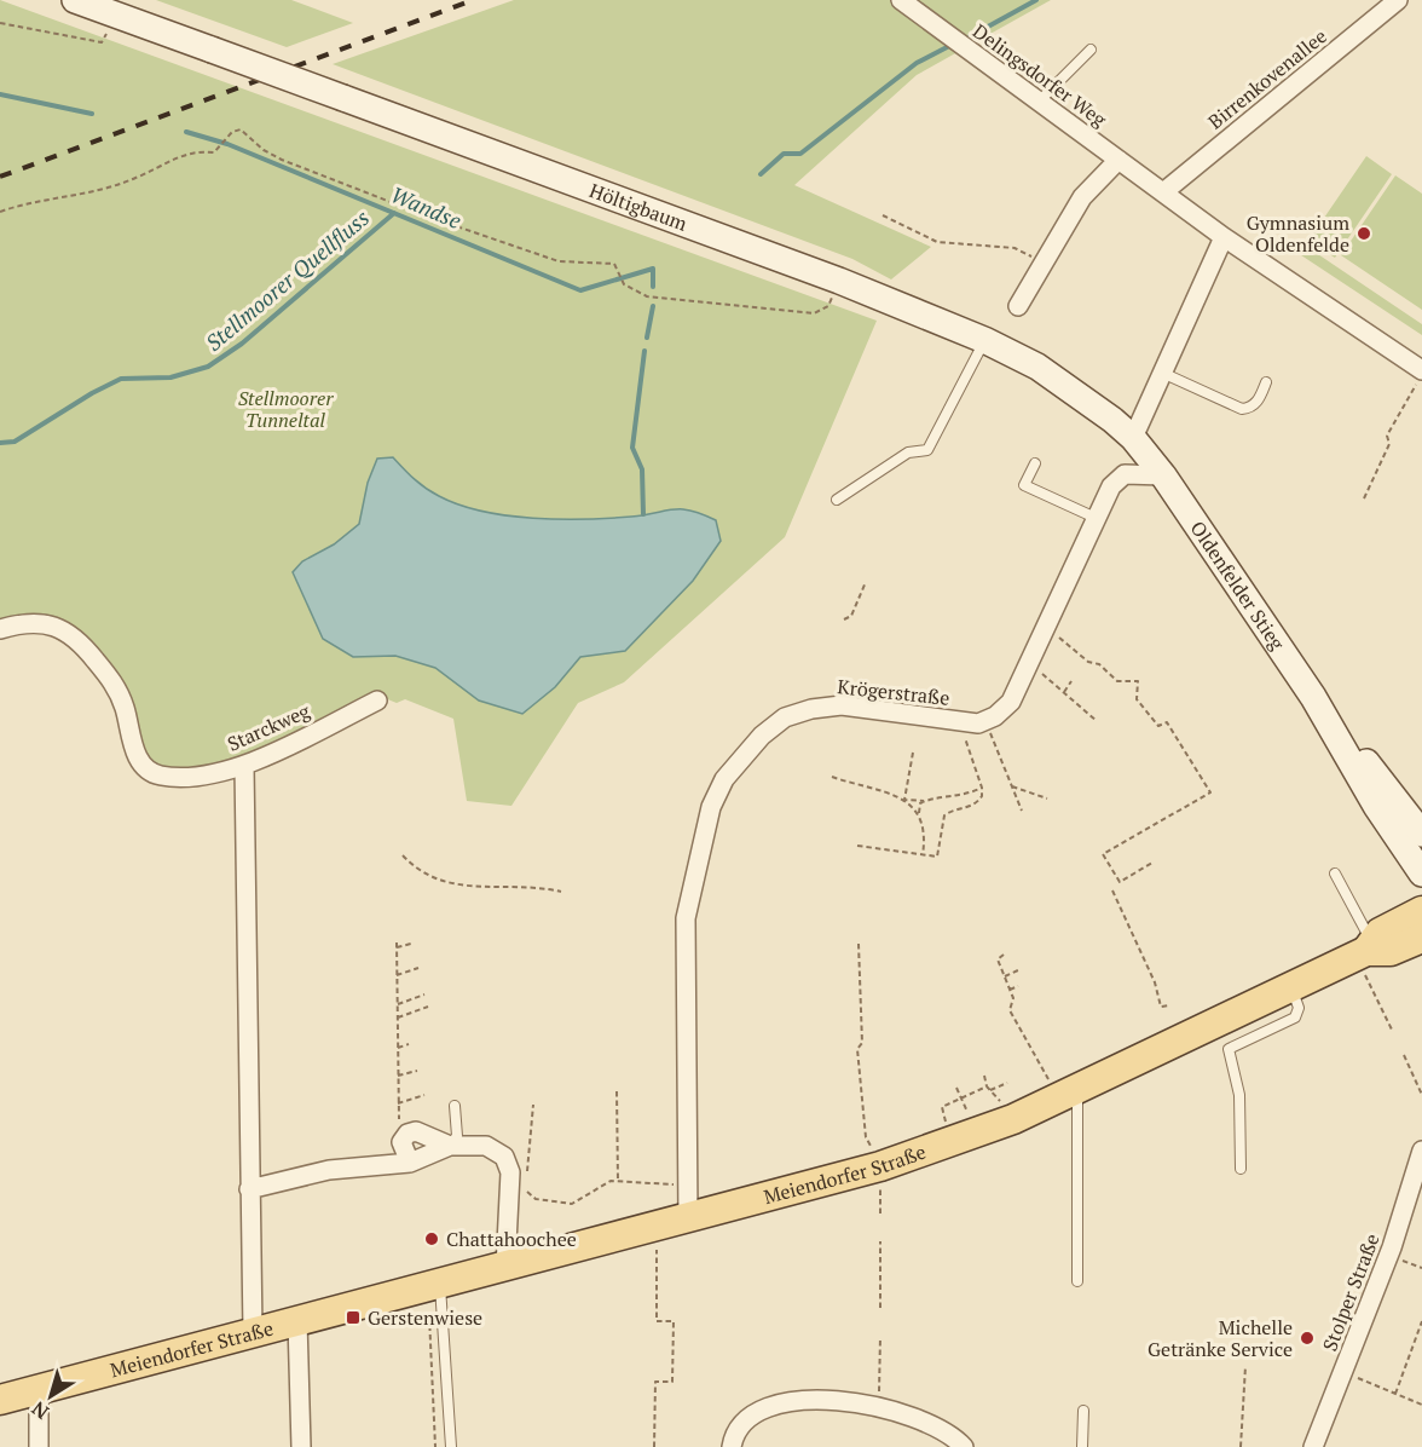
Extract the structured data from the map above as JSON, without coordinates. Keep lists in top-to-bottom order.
{
  "streets": {
    "main road": ["Höltigbaum", "Oldenfelder Stieg", "Meiendorfer Straße"],
    "street": [
      "Delingsdorfer Weg",
      "Birrenkovenallee",
      "Krögerstraße",
      "Starckweg",
      "Stolper Straße"
    ]
  },
  "crossings": [
    ["Delingsdorfer Weg", "Birrenkovenallee"],
    ["Höltigbaum", "Oldenfelder Stieg"],
    ["Krögerstraße", "Meiendorfer Straße"]
  ],
  "water": ["Wandse", "Stellmoorer Quellfluss"],
  "parks": ["Stellmoorer Tunneltal"],
  "places": {
    "other": ["Gymnasium Oldenfelde", "Chattahoochee", "Michelle Getränke Service"],
    "transit": ["Gerstenwiese"]
  },
  "north": "bottom left"
}
